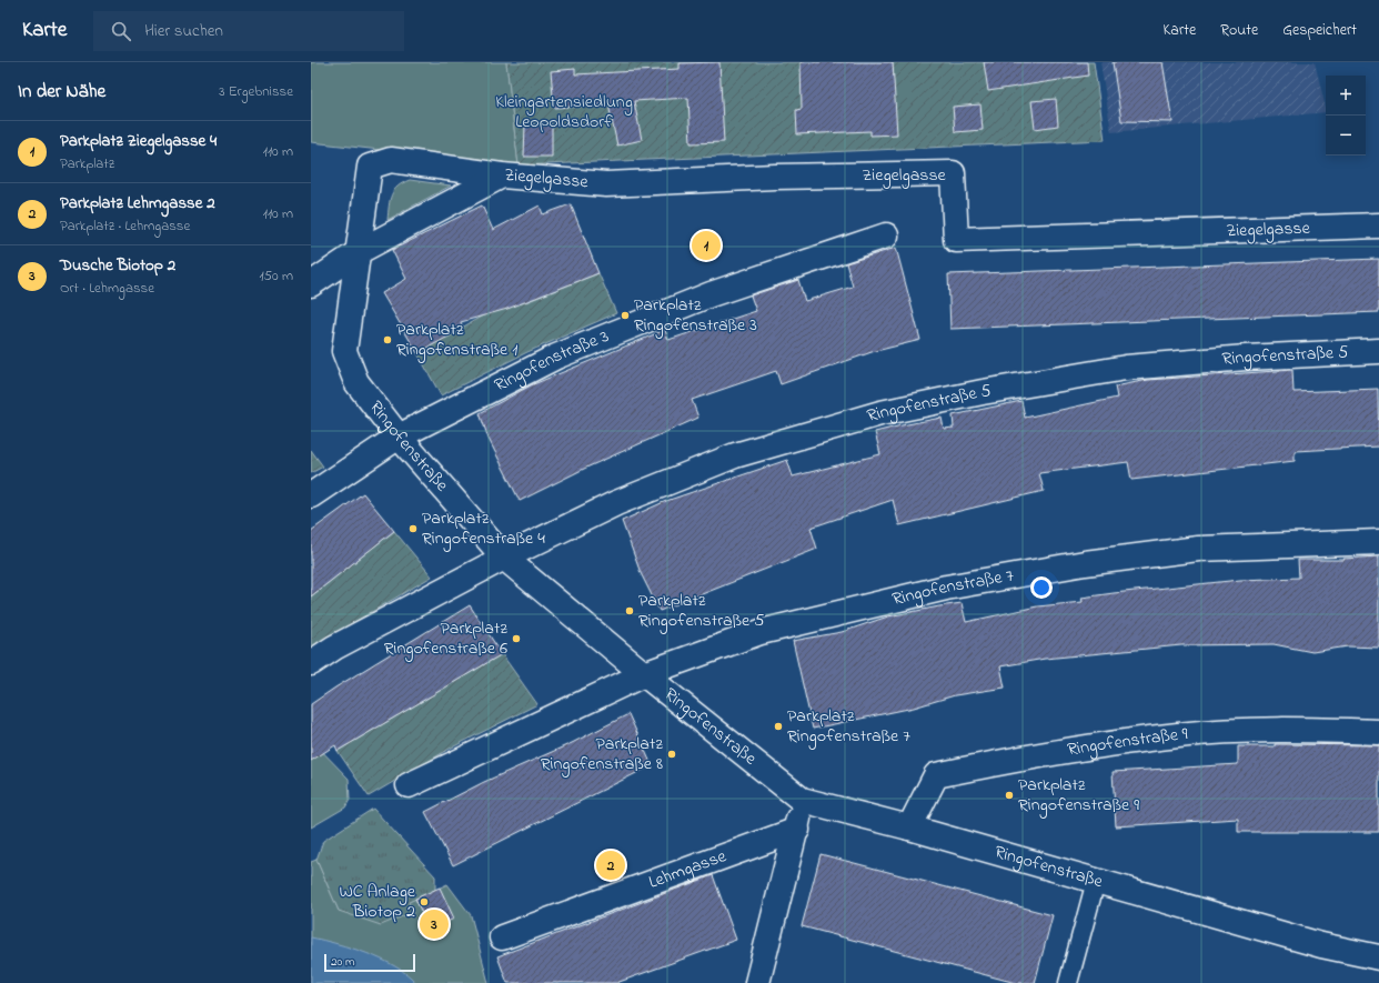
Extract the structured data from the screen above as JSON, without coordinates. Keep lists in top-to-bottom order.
{
  "streets": {
    "street": [
      "Ziegelgasse",
      "Ringofenstraße 5",
      "Ringofenstraße 3",
      "Ringofenstraße",
      "Ringofenstraße 7",
      "Ringofenstraße 9",
      "Lehmgasse"
    ]
  },
  "crossings": [
    ["Ziegelgasse", "Ringofenstraße"],
    ["Ringofenstraße 5", "Ringofenstraße"],
    ["Ringofenstraße 3", "Ringofenstraße"],
    ["Ringofenstraße", "Ringofenstraße 7"],
    ["Ringofenstraße", "Ringofenstraße 9"]
  ],
  "parks": ["Kleingartensiedlung Leopoldsdorf"],
  "places": [
    "Parkplatz Ringofenstraße 3",
    "Parkplatz Ringofenstraße 1",
    "Parkplatz Ringofenstraße 4",
    "Parkplatz Ringofenstraße 5",
    "Parkplatz Ringofenstraße 6",
    "Parkplatz Ringofenstraße 7",
    "Parkplatz Ringofenstraße 8",
    "Parkplatz Ringofenstraße 9",
    "WC Anlage Biotop 2"
  ],
  "scale_bar": "20 m",
  "page": {
    "header": "Karte",
    "search": "Hier suchen",
    "nav": ["Karte", "Route", "Gespeichert"],
    "heading": ["In der Nähe", "3 Ergebnisse"],
    "map_buttons": ["+", "−"],
    "list": [
      {
        "mark": "1",
        "name": "Parkplatz Ziegelgasse 4",
        "note": "Parkplatz",
        "value": "110 m"
      },
      {
        "mark": "2",
        "name": "Parkplatz Lehmgasse 2",
        "note": "Parkplatz · Lehmgasse",
        "value": "110 m"
      },
      {
        "mark": "3",
        "name": "Dusche Biotop 2",
        "note": "Ort · Lehmgasse",
        "value": "150 m"
      }
    ],
    "pins": ["1", "2", "3"],
    "scale": "20 m"
  }
}
